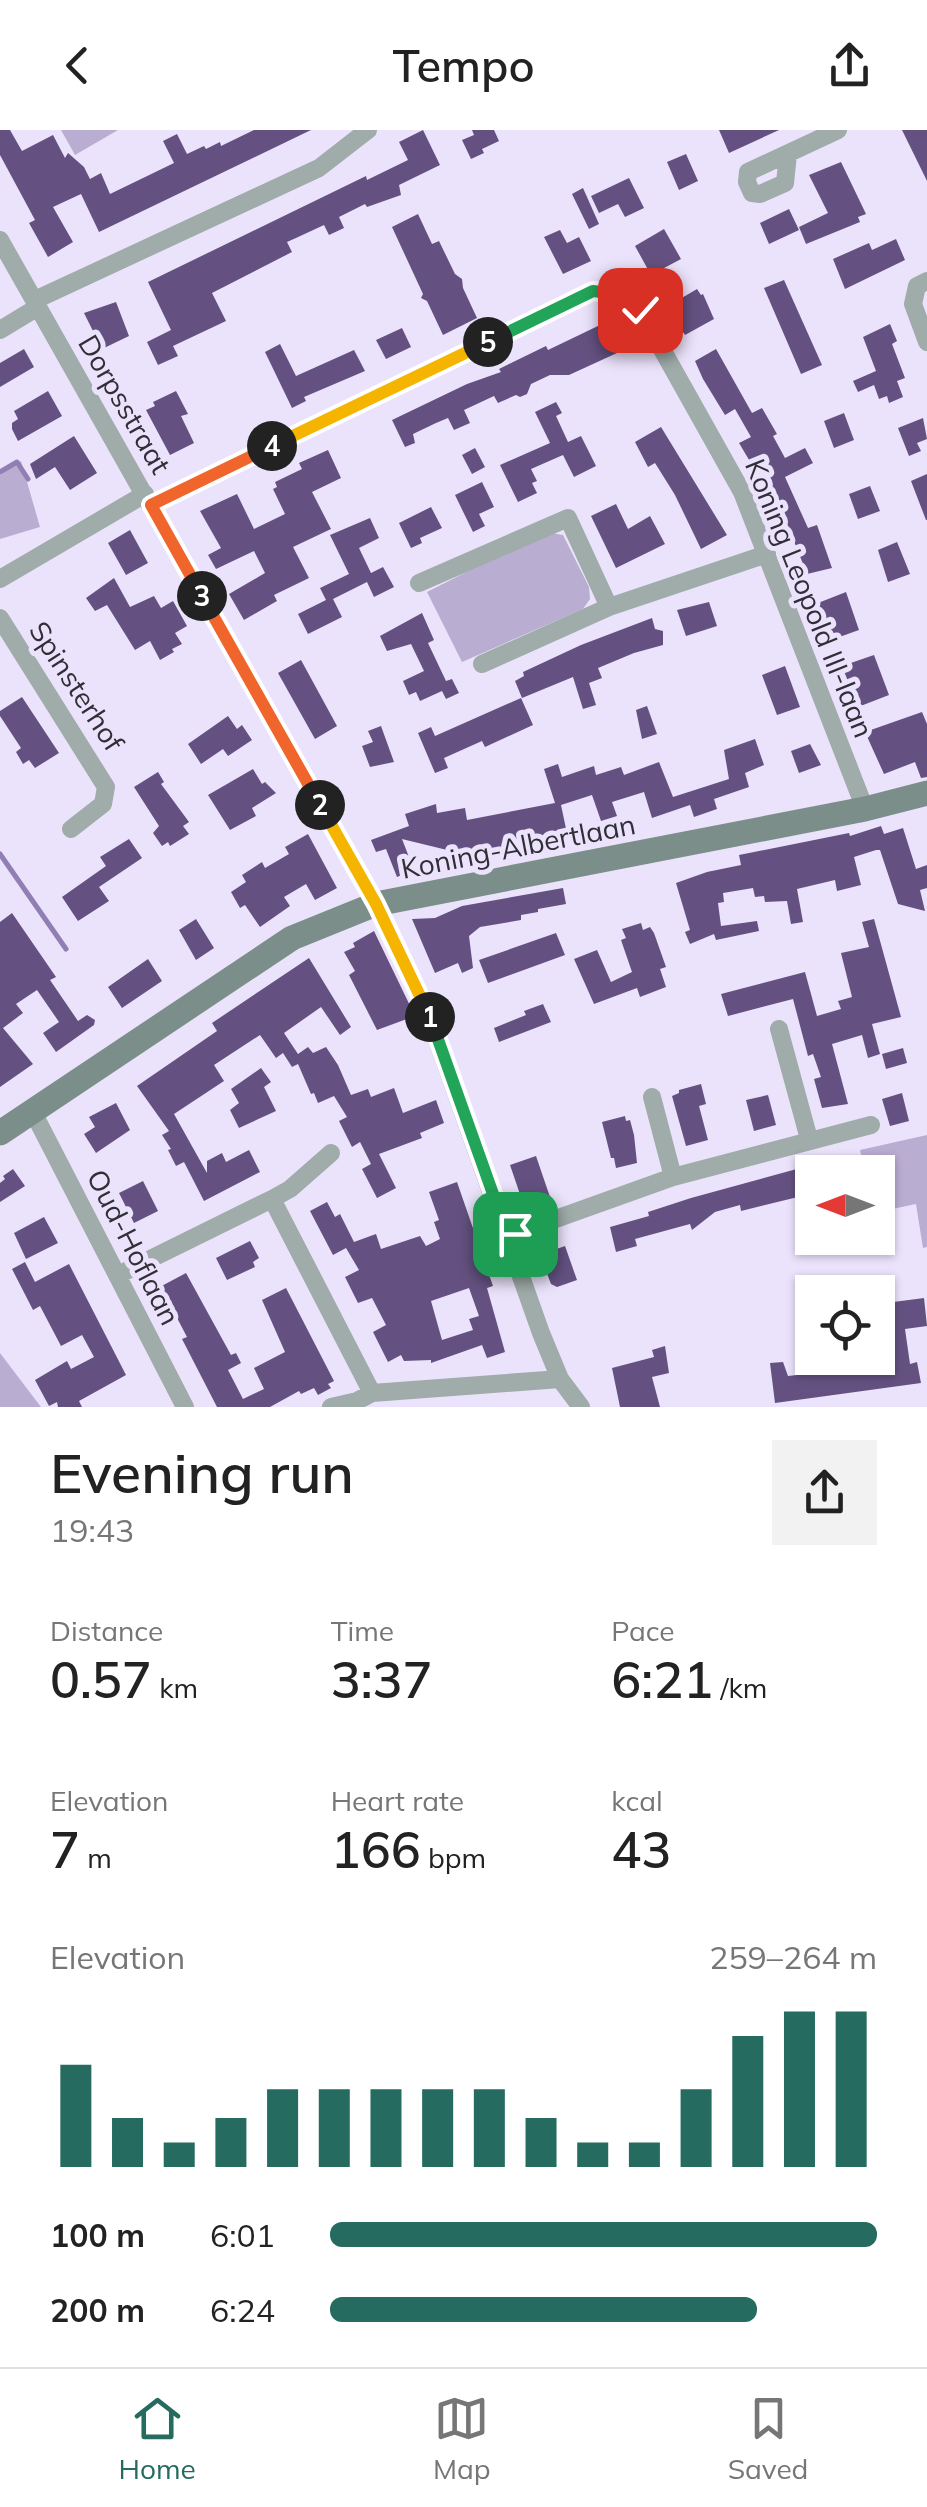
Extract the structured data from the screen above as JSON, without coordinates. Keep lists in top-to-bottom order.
{
  "streets": {
    "street": [
      "Dorpsstraat",
      "Koning Leopold III-laan",
      "Spinsterhof",
      "Koning-Albertlaan",
      "Oud-Hoflaan"
    ]
  },
  "crossings": [
    ["Dorpsstraat", "Koning Leopold III-laan"],
    ["Dorpsstraat", "Koning-Albertlaan"],
    ["Koning Leopold III-laan", "Koning-Albertlaan"],
    ["Koning-Albertlaan", "Oud-Hoflaan"]
  ],
  "north": "left",
  "page": {
    "header": "Tempo",
    "pins": [
      "5",
      "4",
      "3",
      "2",
      "1"
    ],
    "heading": ["Evening run", "19:43"],
    "stats": [
      ["Distance", "0.57 km"],
      ["Time", "3:37"],
      ["Pace", "6:21 /km"],
      ["Elevation", "7 m"],
      ["Heart rate", "166 bpm"],
      ["kcal", "43"]
    ],
    "chart": ["Elevation", "259–264 m"],
    "list": [
      {
        "name": "100 m",
        "note": "6:01"
      },
      {
        "name": "200 m",
        "note": "6:24"
      }
    ],
    "tabs": ["Home", "Map", "Saved"]
  }
}
